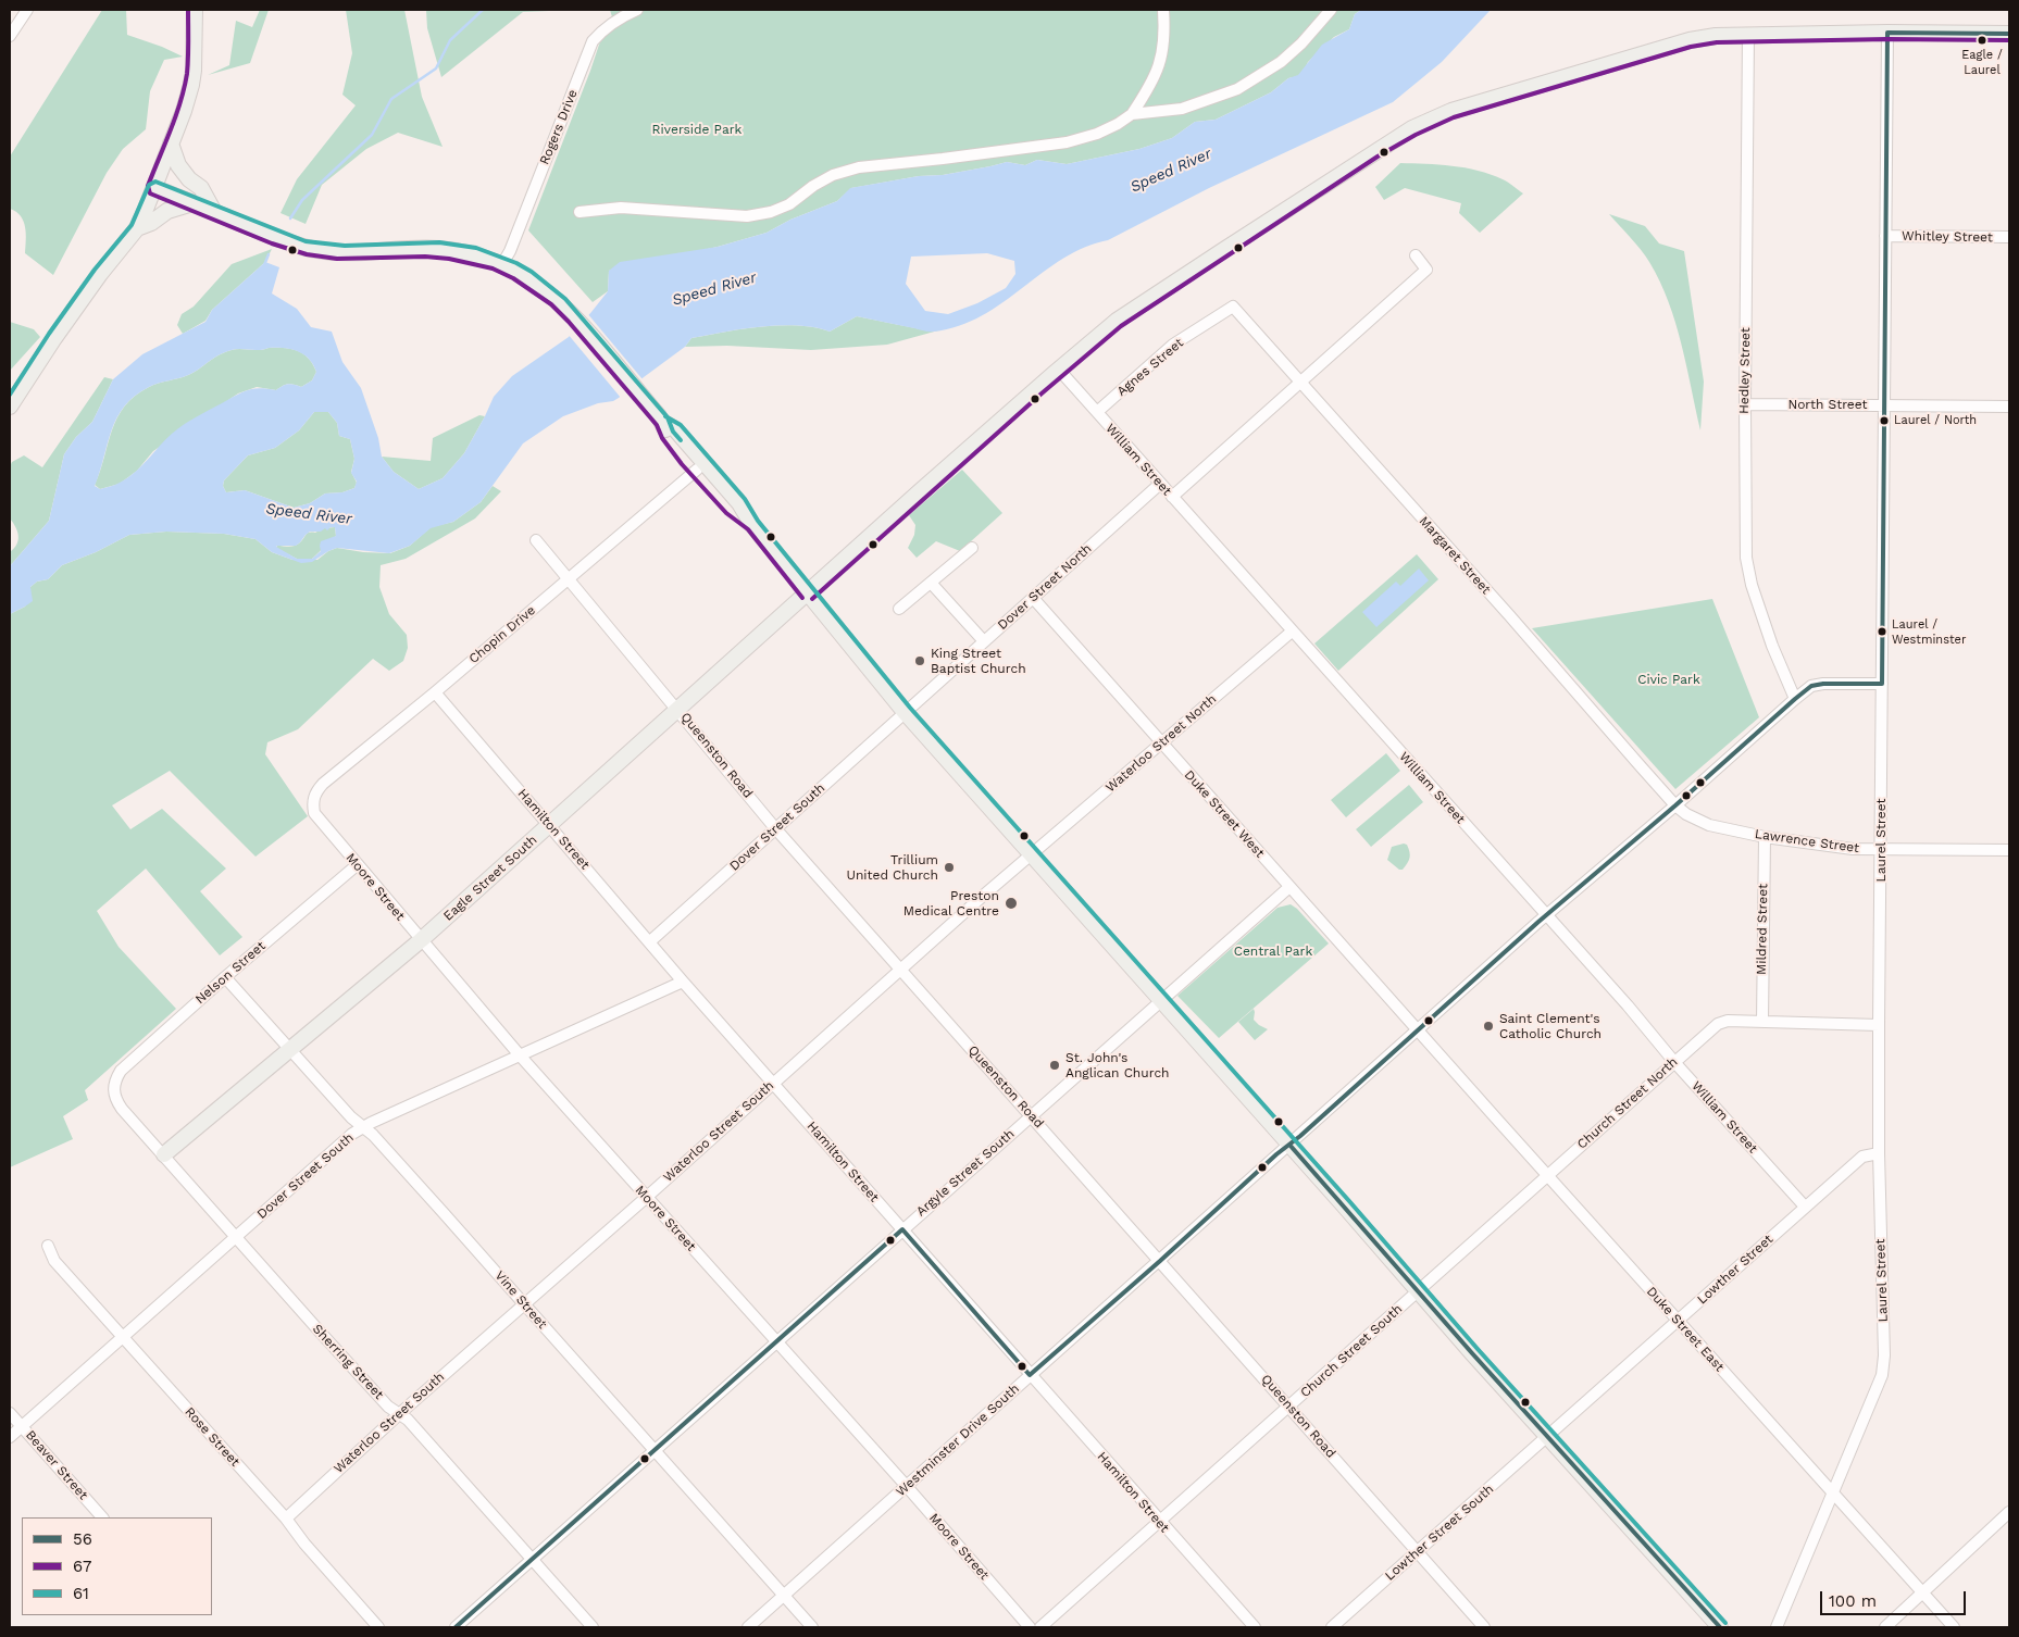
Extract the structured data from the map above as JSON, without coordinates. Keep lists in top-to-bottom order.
{
  "streets": {
    "main road": ["Eagle Street South"],
    "street": [
      "Rogers Drive",
      "Whitley Street",
      "Agnes Street",
      "Hedley Street",
      "North Street",
      "William Street",
      "Margaret Street",
      "Dover Street North",
      "Chopin Drive",
      "Waterloo Street North",
      "Queenston Road",
      "Duke Street West",
      "Dover Street South",
      "Hamilton Street",
      "Laurel Street",
      "Lawrence Street",
      "Moore Street",
      "Mildred Street",
      "Nelson Street",
      "Church Street North",
      "Waterloo Street South",
      "Argyle Street South",
      "Lowther Street",
      "Vine Street",
      "Duke Street East",
      "Church Street South",
      "Sherring Street",
      "Rose Street",
      "Westminster Drive South",
      "Beaver Street",
      "Lowther Street South"
    ]
  },
  "crossings": [
    ["Whitley Street", "Laurel Street"],
    ["Agnes Street", "William Street"],
    ["Agnes Street", "Margaret Street"],
    ["Hedley Street", "North Street"],
    ["Hedley Street", "Eagle Street South"],
    ["Hedley Street", "Westminster Drive South"],
    ["North Street", "Laurel Street"],
    ["William Street", "Dover Street North"],
    ["William Street", "Waterloo Street North"],
    ["William Street", "Eagle Street South"],
    ["William Street", "Church Street North"],
    ["William Street", "Lowther Street"],
    ["William Street", "Westminster Drive South"],
    ["Margaret Street", "Lawrence Street"],
    ["Margaret Street", "Westminster Drive South"],
    ["Dover Street North", "Duke Street West"],
    ["Dover Street North", "Dover Street South"],
    ["Chopin Drive", "Queenston Road"],
    ["Chopin Drive", "Hamilton Street"],
    ["Chopin Drive", "Moore Street"],
    ["Waterloo Street North", "Duke Street West"],
    ["Waterloo Street North", "Waterloo Street South"],
    ["Queenston Road", "Dover Street South"],
    ["Queenston Road", "Eagle Street South"],
    ["Queenston Road", "Waterloo Street South"],
    ["Queenston Road", "Argyle Street South"],
    ["Queenston Road", "Church Street South"],
    ["Queenston Road", "Westminster Drive South"],
    ["Queenston Road", "Lowther Street South"],
    ["Duke Street West", "Argyle Street South"],
    ["Duke Street West", "Duke Street East"],
    ["Duke Street West", "Westminster Drive South"],
    ["Dover Street South", "Hamilton Street"],
    ["Dover Street South", "Moore Street"],
    ["Dover Street South", "Vine Street"],
    ["Dover Street South", "Sherring Street"],
    ["Dover Street South", "Rose Street"],
    ["Dover Street South", "Beaver Street"],
    ["Hamilton Street", "Eagle Street South"],
    ["Hamilton Street", "Waterloo Street South"],
    ["Hamilton Street", "Argyle Street South"],
    ["Hamilton Street", "Church Street South"],
    ["Hamilton Street", "Westminster Drive South"],
    ["Laurel Street", "Lawrence Street"],
    ["Laurel Street", "Eagle Street South"],
    ["Laurel Street", "Church Street North"],
    ["Laurel Street", "Lowther Street"],
    ["Laurel Street", "Duke Street East"],
    ["Laurel Street", "Westminster Drive South"],
    ["Lawrence Street", "Mildred Street"],
    ["Lawrence Street", "Westminster Drive South"],
    ["Eagle Street South", "Moore Street"],
    ["Eagle Street South", "Vine Street"],
    ["Eagle Street South", "Sherring Street"],
    ["Moore Street", "Nelson Street"],
    ["Moore Street", "Waterloo Street South"],
    ["Moore Street", "Argyle Street South"],
    ["Moore Street", "Westminster Drive South"],
    ["Mildred Street", "Church Street North"],
    ["Nelson Street", "Vine Street"],
    ["Nelson Street", "Sherring Street"],
    ["Church Street North", "Duke Street East"],
    ["Church Street North", "Church Street South"],
    ["Waterloo Street South", "Vine Street"],
    ["Waterloo Street South", "Sherring Street"],
    ["Waterloo Street South", "Rose Street"],
    ["Argyle Street South", "Vine Street"],
    ["Argyle Street South", "Sherring Street"],
    ["Lowther Street", "Duke Street East"],
    ["Lowther Street", "Lowther Street South"],
    ["Vine Street", "Westminster Drive South"],
    ["Duke Street East", "Westminster Drive South"]
  ],
  "water": ["Speed River"],
  "parks": ["Riverside Park", "Civic Park", "Central Park"],
  "places": [
    "Eagle / Laurel",
    "Laurel / North",
    "Laurel / Westminster",
    "King Street Baptist Church",
    "Trillium United Church",
    "Preston Medical Centre",
    "Saint Clement's Catholic Church",
    "St. John's Anglican Church"
  ],
  "lines": ["transit line 67", "transit line 56", "transit line 61"],
  "legend": ["56", "67", "61"],
  "scale_bar": "100 m"
}
